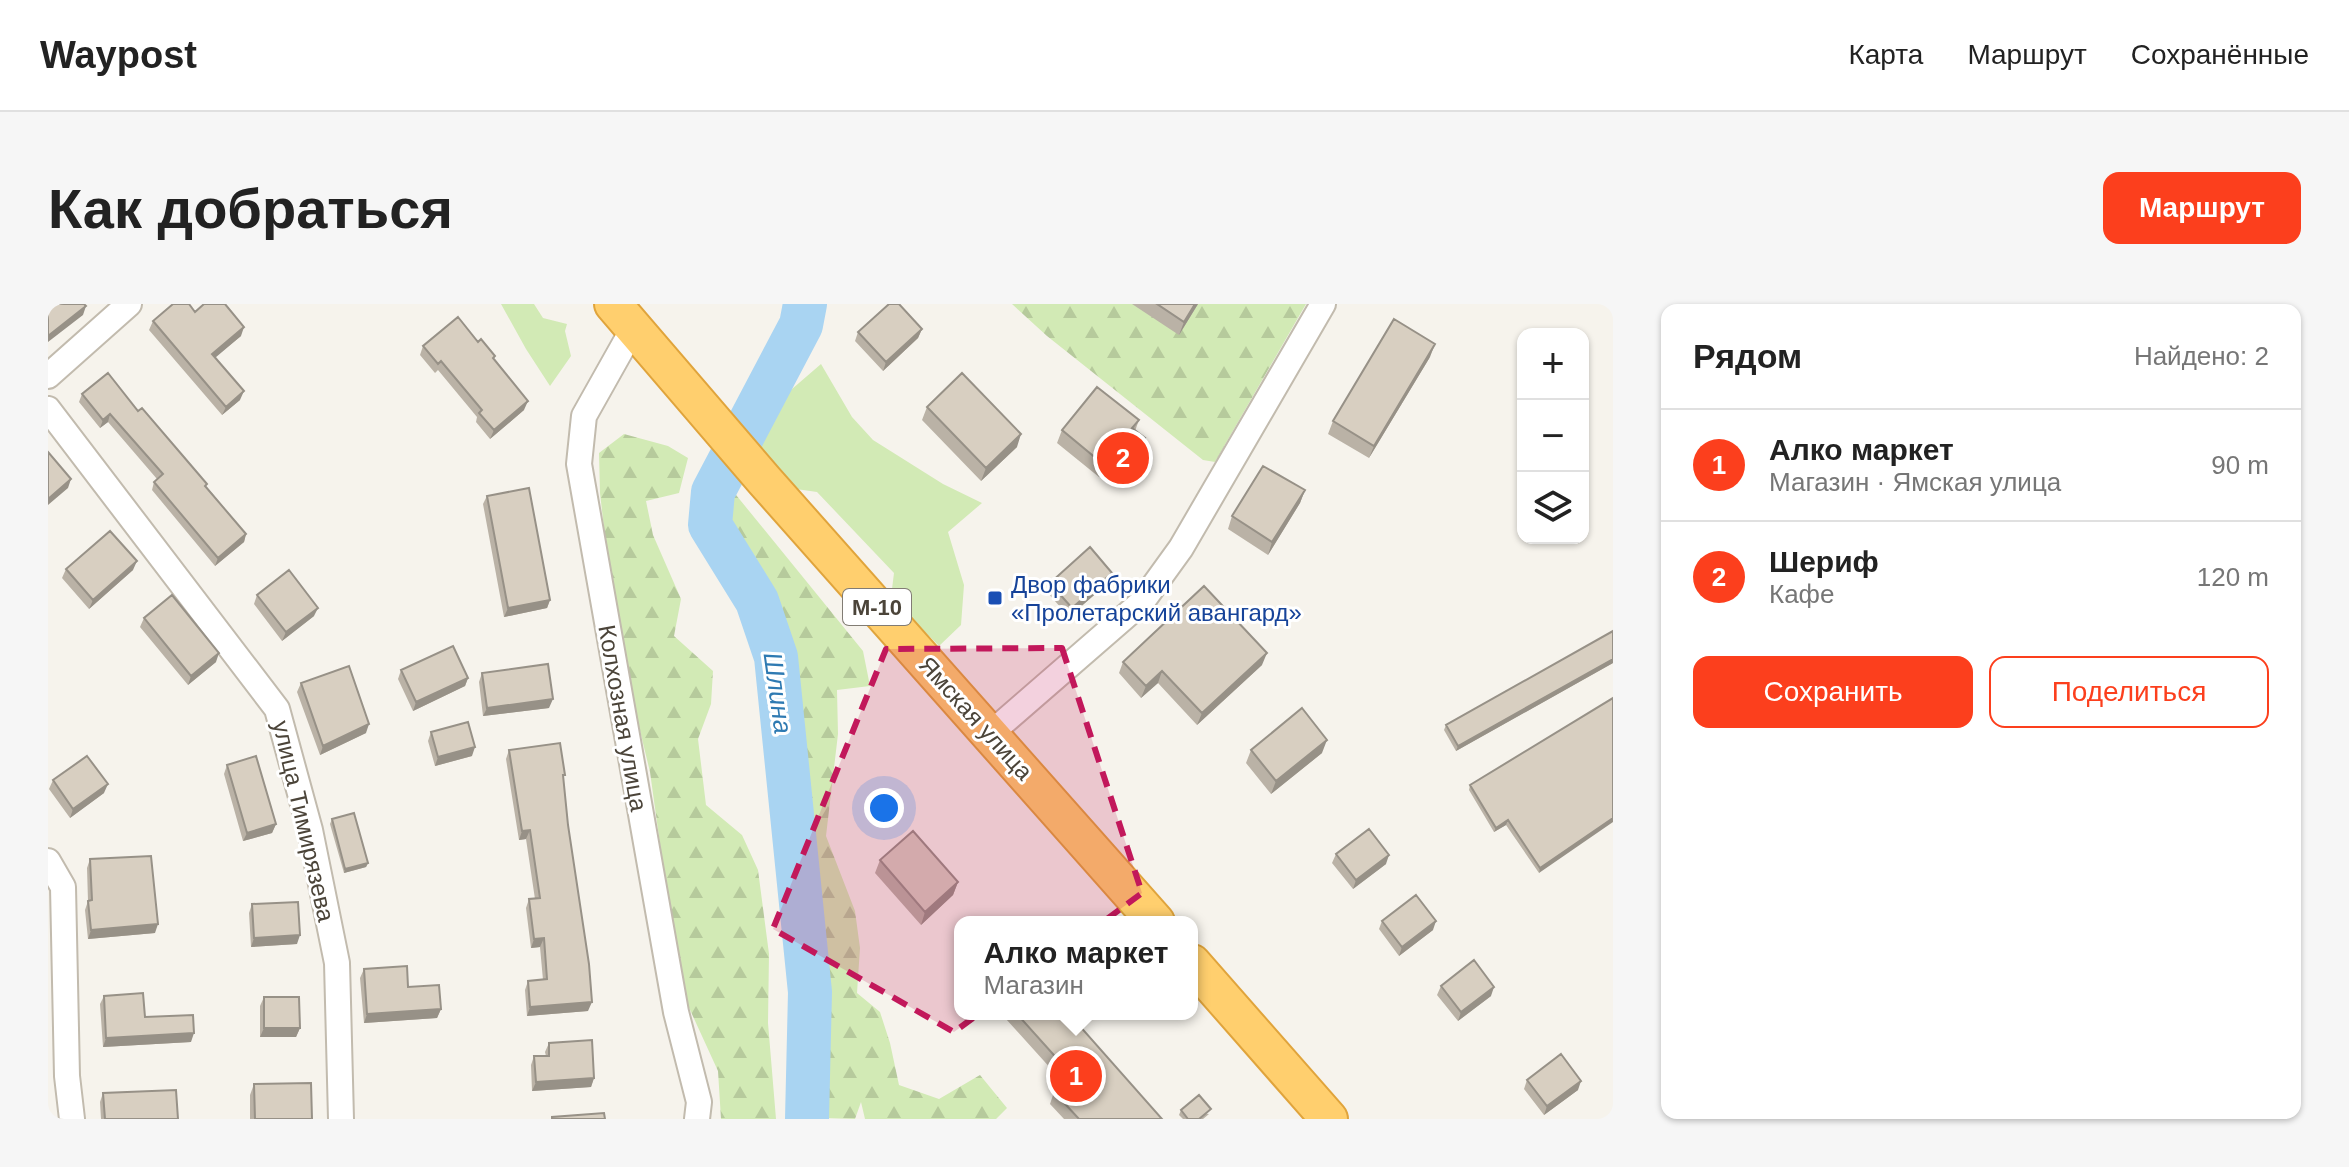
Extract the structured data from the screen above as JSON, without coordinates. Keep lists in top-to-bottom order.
{
  "streets": {
    "highway": ["М-10", "Ямская улица"],
    "street": ["Колхозная улица", "улица Тимирязева"]
  },
  "crossings": [
    ["Колхозная улица", "Ямская улица"]
  ],
  "water": ["Шлина"],
  "places": {
    "transit": ["Двор фабрики «Пролетарский авангард»"]
  },
  "page": {
    "header": "Waypost",
    "nav": ["Карта", "Маршрут", "Сохранённые"],
    "buttons": [
      "Маршрут",
      ["Сохранить", "Поделиться"]
    ],
    "title": "Как добраться",
    "heading": ["Рядом", "Найдено: 2"],
    "map_buttons": ["+", "−"],
    "list": [
      {
        "mark": "1",
        "name": "Алко маркет",
        "note": "Магазин · Ямская улица",
        "value": "90 m"
      },
      {
        "mark": "2",
        "name": "Шериф",
        "note": "Кафе",
        "value": "120 m"
      }
    ],
    "pins": ["2", "1"],
    "popup": ["Алко маркет", "Магазин"]
  }
}
